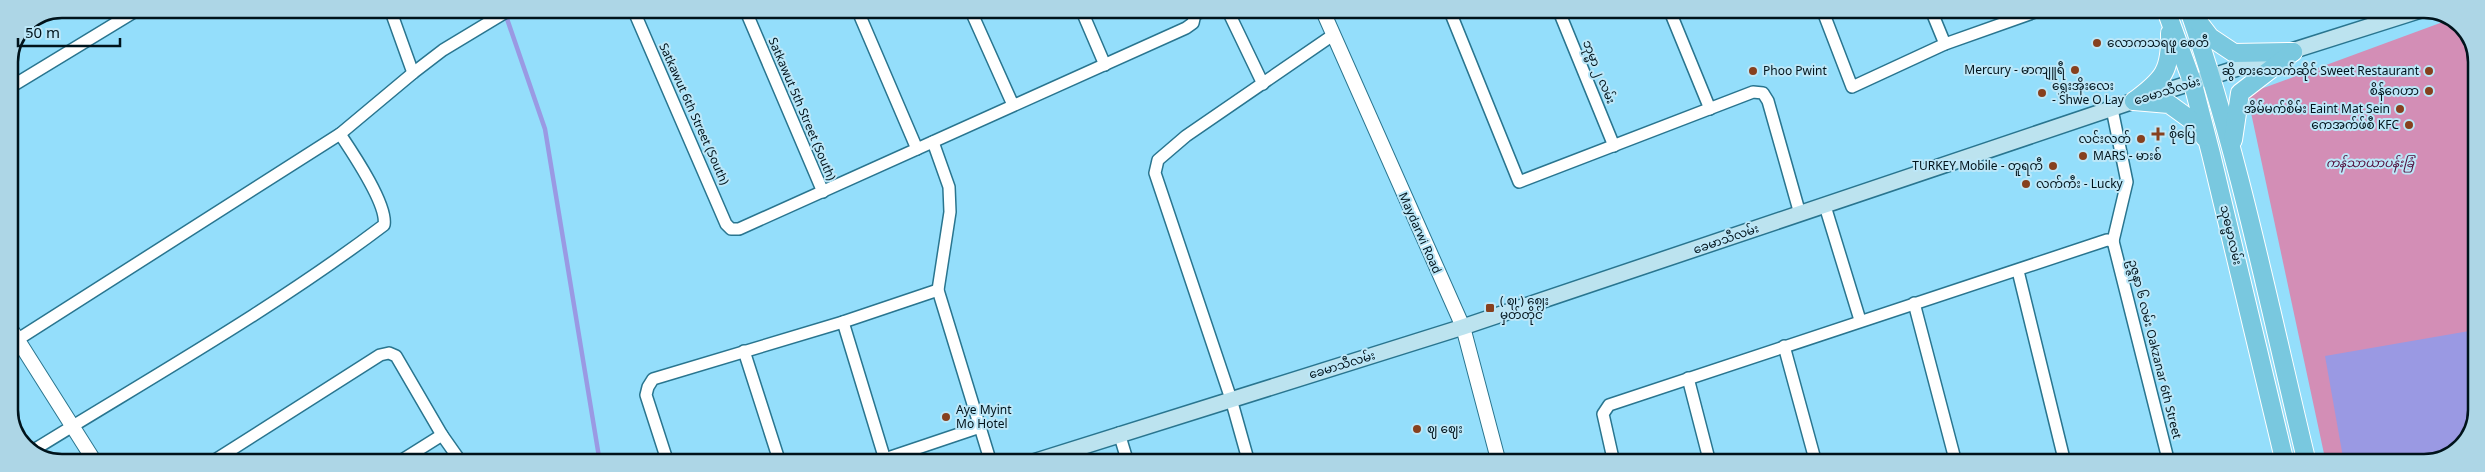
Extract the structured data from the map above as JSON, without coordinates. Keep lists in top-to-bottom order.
{
  "streets": {
    "main road": ["ခေမာသီလမ်း", "သုဓမ္မာလမ်း"],
    "street": [
      "ဘုမ္မာ ၂ လမ်း",
      "Satkawut 5th Street (South)",
      "Satkawut 6th Street (South)",
      "Maydarwi Road",
      "ဥဇ္ဇနာ ၆ လမ်း Oakzanar 6th Street"
    ]
  },
  "crossings": [
    ["ခေမာသီလမ်း", "Maydarwi Road"],
    ["ခေမာသီလမ်း", "သုဓမ္မာလမ်း"],
    ["Satkawut 5th Street (South)", "Satkawut 6th Street (South)"]
  ],
  "parks": ["ကန်သာယာပန်းခြံ"],
  "places": {
    "other": [
      "လောကသရဖူ စေတီ",
      "Mercury - မာကျူရီ",
      "Phoo Pwint",
      "ဆွိ စားသောက်ဆိုင် Sweet Restaurant",
      "စိန်ဂေဟာ",
      "ရွှေးအိုးလေး - Shwe O Lay",
      "အိမ်မက်စိမ်း Eaint Mat Sein",
      "ကေအက်ဖ်စီ KFC",
      "လင်းလတ်",
      "MARS - မားစ်",
      "TURKEY Mobile - တူရကီ",
      "လက်ကီး - Lucky",
      "Aye Myint Mo Hotel",
      "ဈ ဈေး"
    ],
    "health": ["စိုပြေ"],
    "transit": ["( ဈ ) ဈေး မှတ်တိုင်"]
  },
  "scale_bar": "50 m"
}
